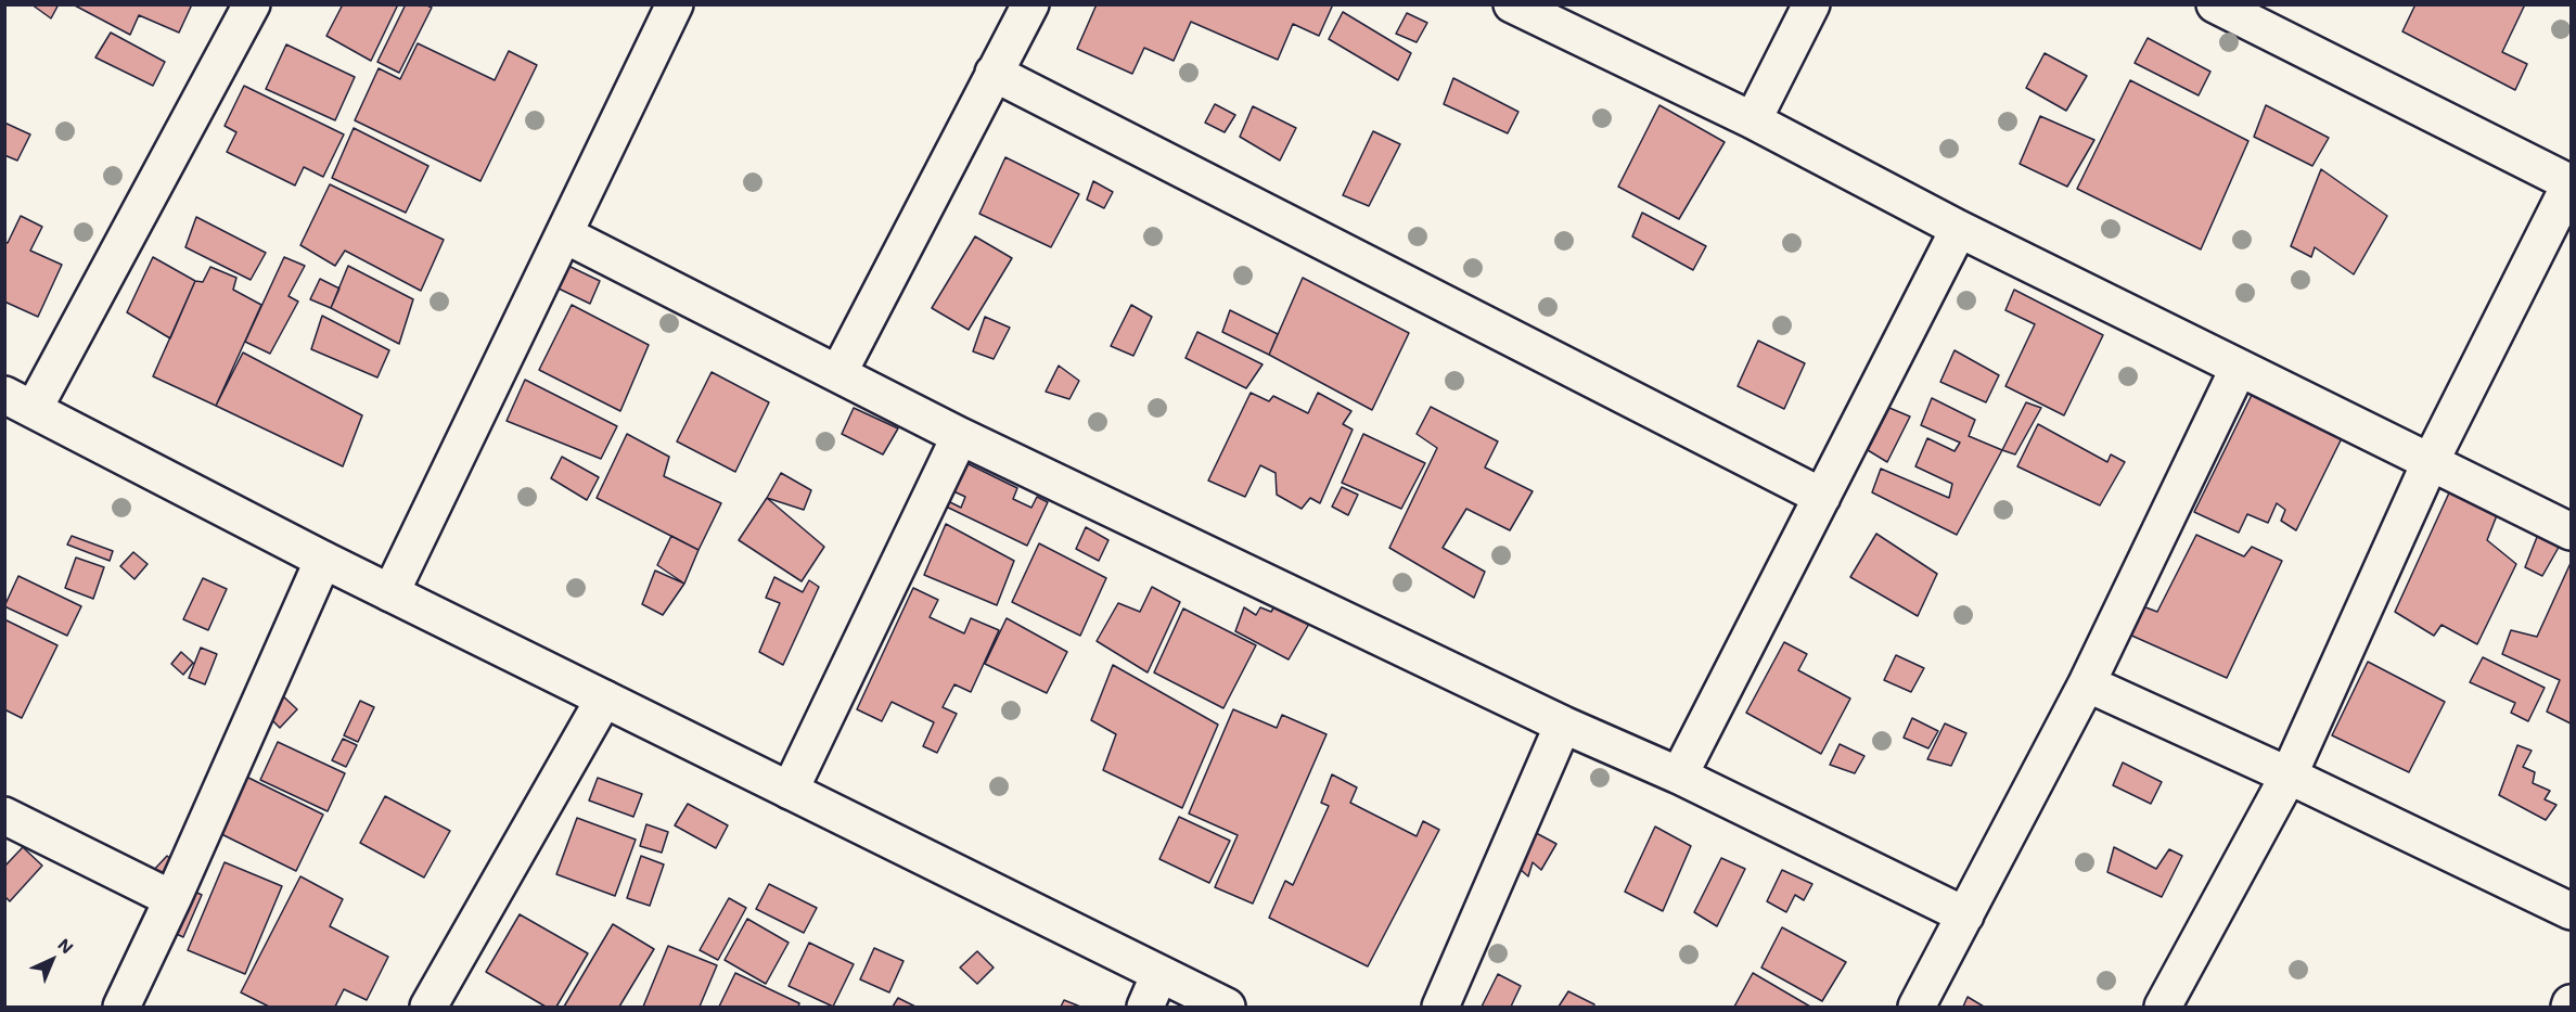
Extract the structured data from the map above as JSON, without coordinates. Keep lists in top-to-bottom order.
{
  "north": "top right"
}
